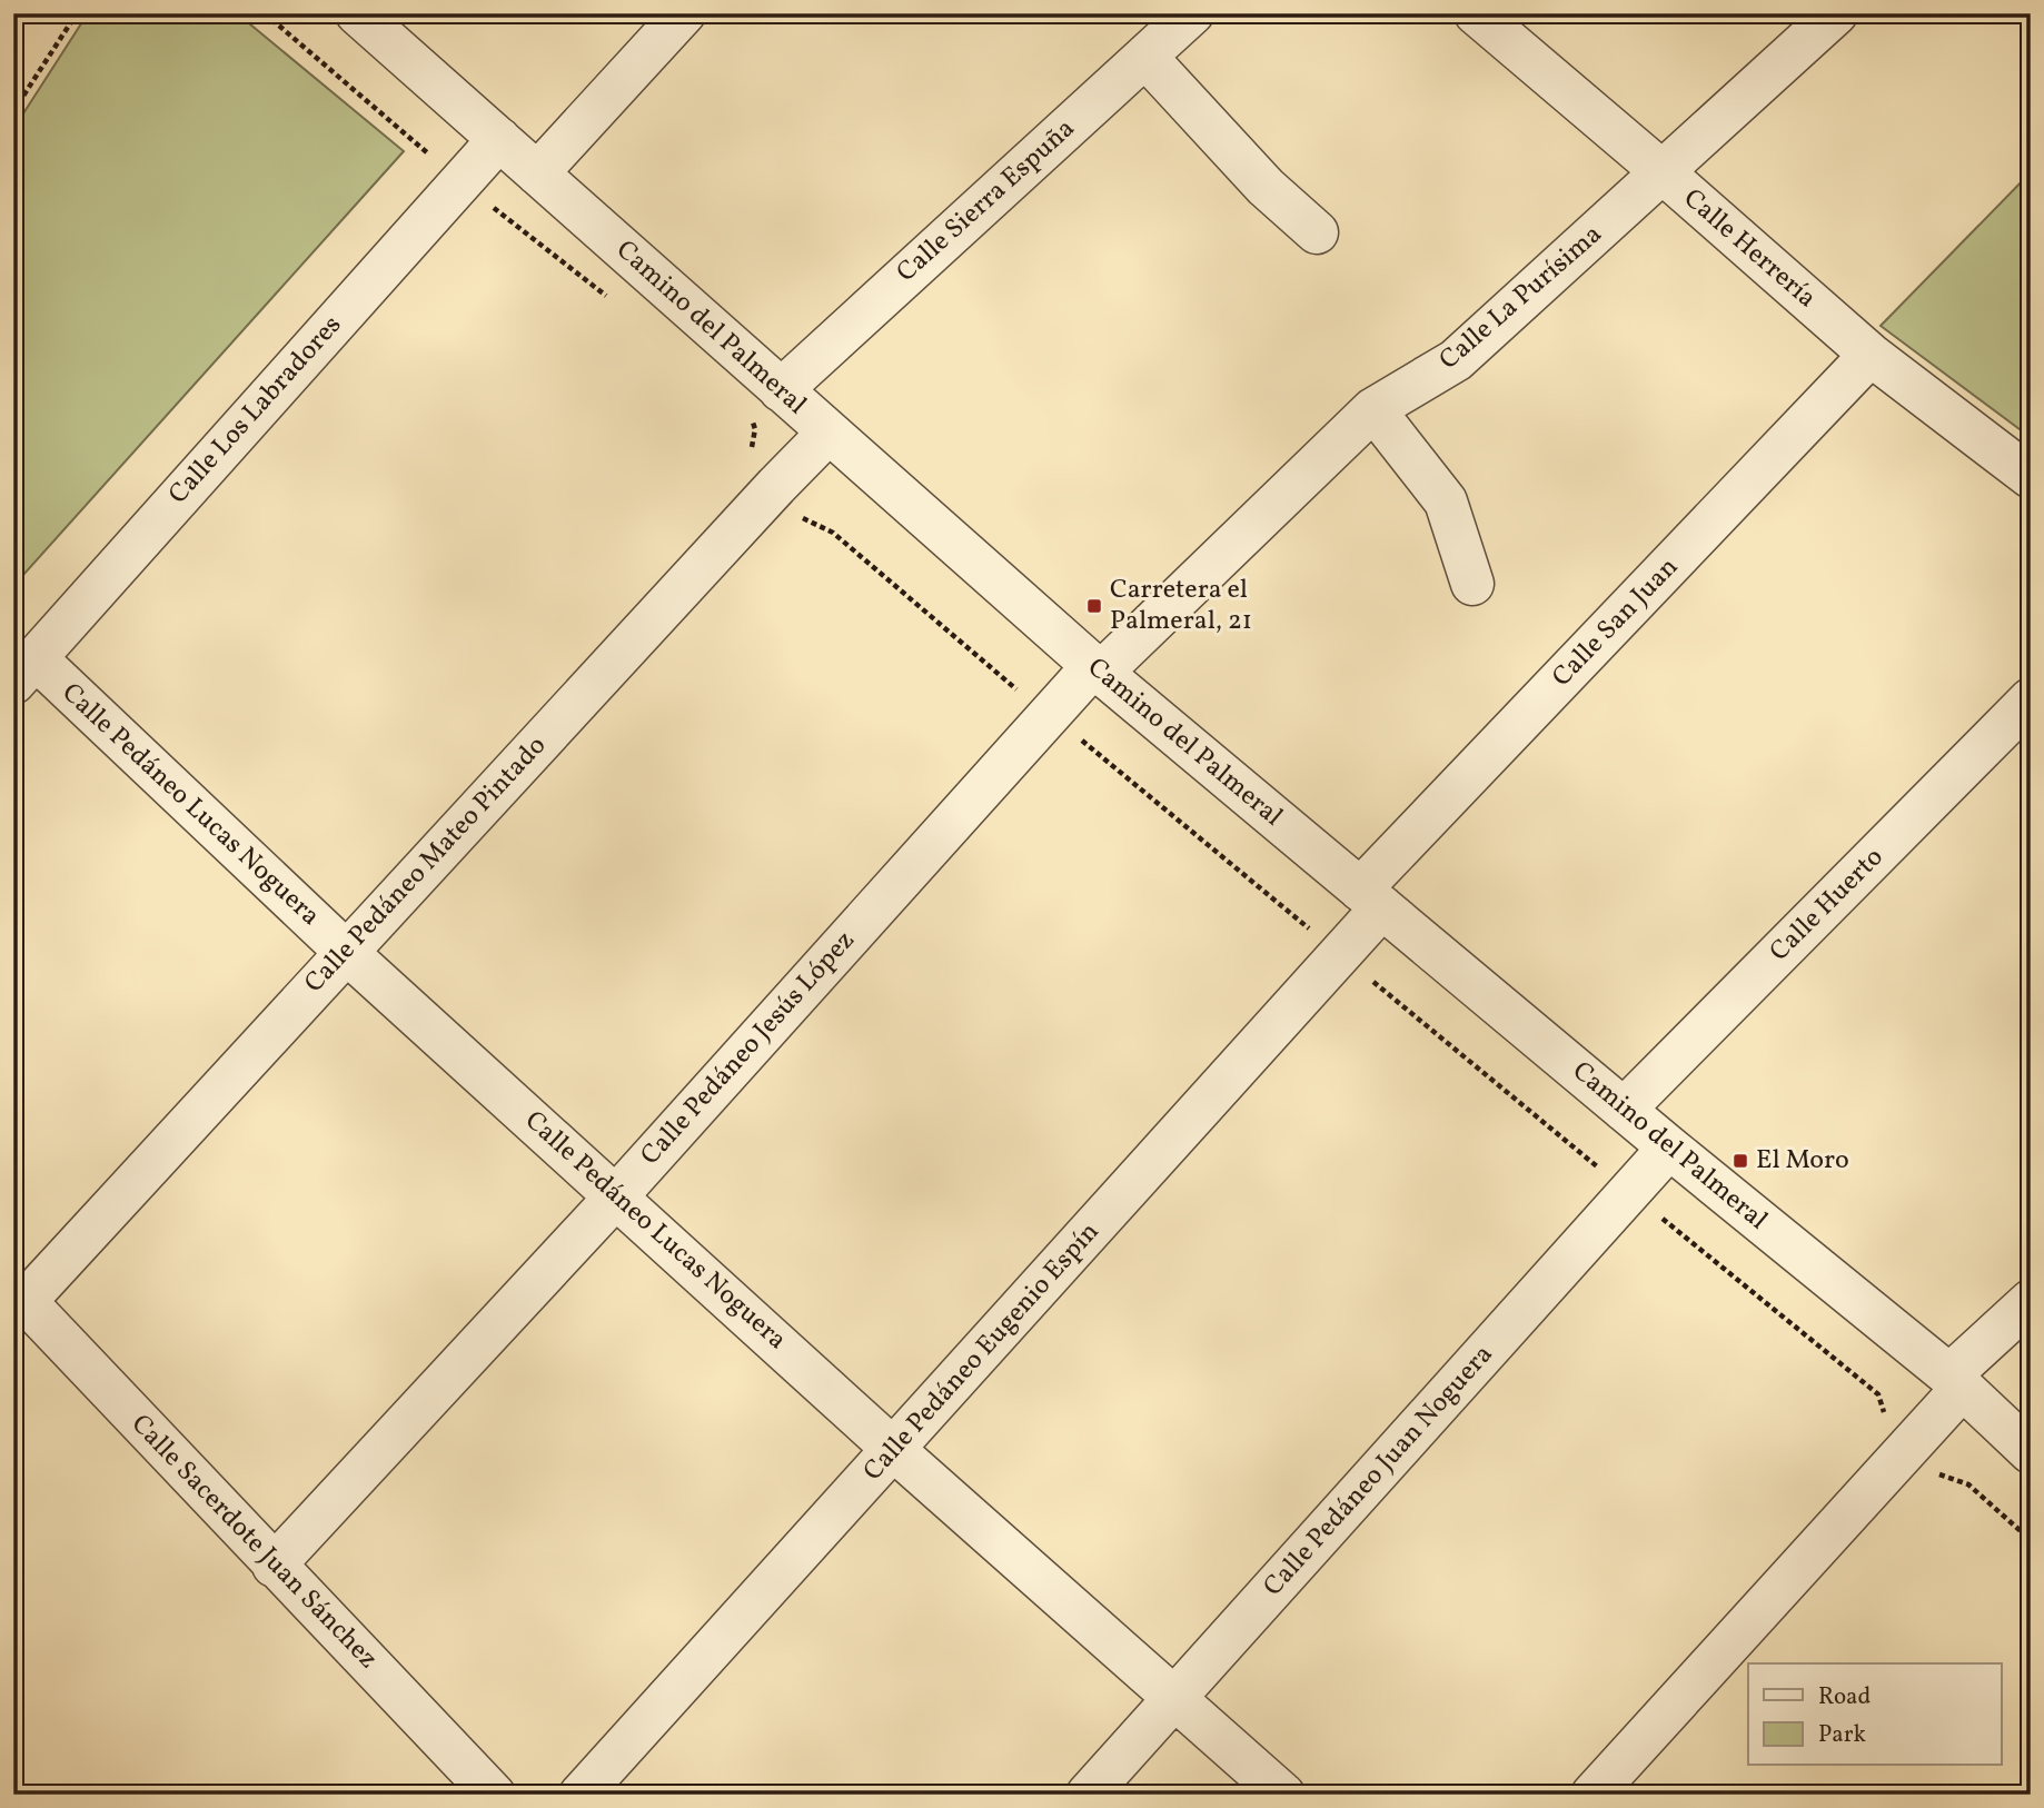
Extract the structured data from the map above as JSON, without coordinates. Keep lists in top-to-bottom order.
{
  "streets": {
    "street": [
      "Calle Sierra Espuña",
      "Calle Herrería",
      "Calle La Purísima",
      "Camino del Palmeral",
      "Calle Los Labradores",
      "Calle San Juan",
      "Calle Pedáneo Lucas Noguera",
      "Calle Pedáneo Mateo Pintado",
      "Calle Huerto",
      "Calle Pedáneo Jesús López",
      "Calle Pedáneo Eugenio Espín",
      "Calle Pedáneo Juan Noguera",
      "Calle Sacerdote Juan Sánchez"
    ]
  },
  "crossings": [
    ["Calle Sierra Espuña", "Camino del Palmeral"],
    ["Calle Herrería", "Calle La Purísima"],
    ["Calle Herrería", "Calle San Juan"],
    ["Calle La Purísima", "Camino del Palmeral"],
    ["Calle La Purísima", "Calle Pedáneo Jesús López"],
    ["Camino del Palmeral", "Calle Los Labradores"],
    ["Camino del Palmeral", "Calle San Juan"],
    ["Camino del Palmeral", "Calle Pedáneo Mateo Pintado"],
    ["Camino del Palmeral", "Calle Huerto"],
    ["Camino del Palmeral", "Calle Pedáneo Jesús López"],
    ["Camino del Palmeral", "Calle Pedáneo Eugenio Espín"],
    ["Camino del Palmeral", "Calle Pedáneo Juan Noguera"],
    ["Calle Los Labradores", "Calle Pedáneo Lucas Noguera"],
    ["Calle San Juan", "Calle Pedáneo Eugenio Espín"],
    ["Calle Pedáneo Lucas Noguera", "Calle Pedáneo Mateo Pintado"],
    ["Calle Pedáneo Lucas Noguera", "Calle Pedáneo Jesús López"],
    ["Calle Pedáneo Lucas Noguera", "Calle Pedáneo Eugenio Espín"],
    ["Calle Pedáneo Lucas Noguera", "Calle Pedáneo Juan Noguera"],
    ["Calle Pedáneo Mateo Pintado", "Calle Sacerdote Juan Sánchez"],
    ["Calle Pedáneo Jesús López", "Calle Sacerdote Juan Sánchez"]
  ],
  "places": {
    "transit": ["Carretera el Palmeral, 21", "El Moro"]
  },
  "legend": ["Road", "Park"]
}
